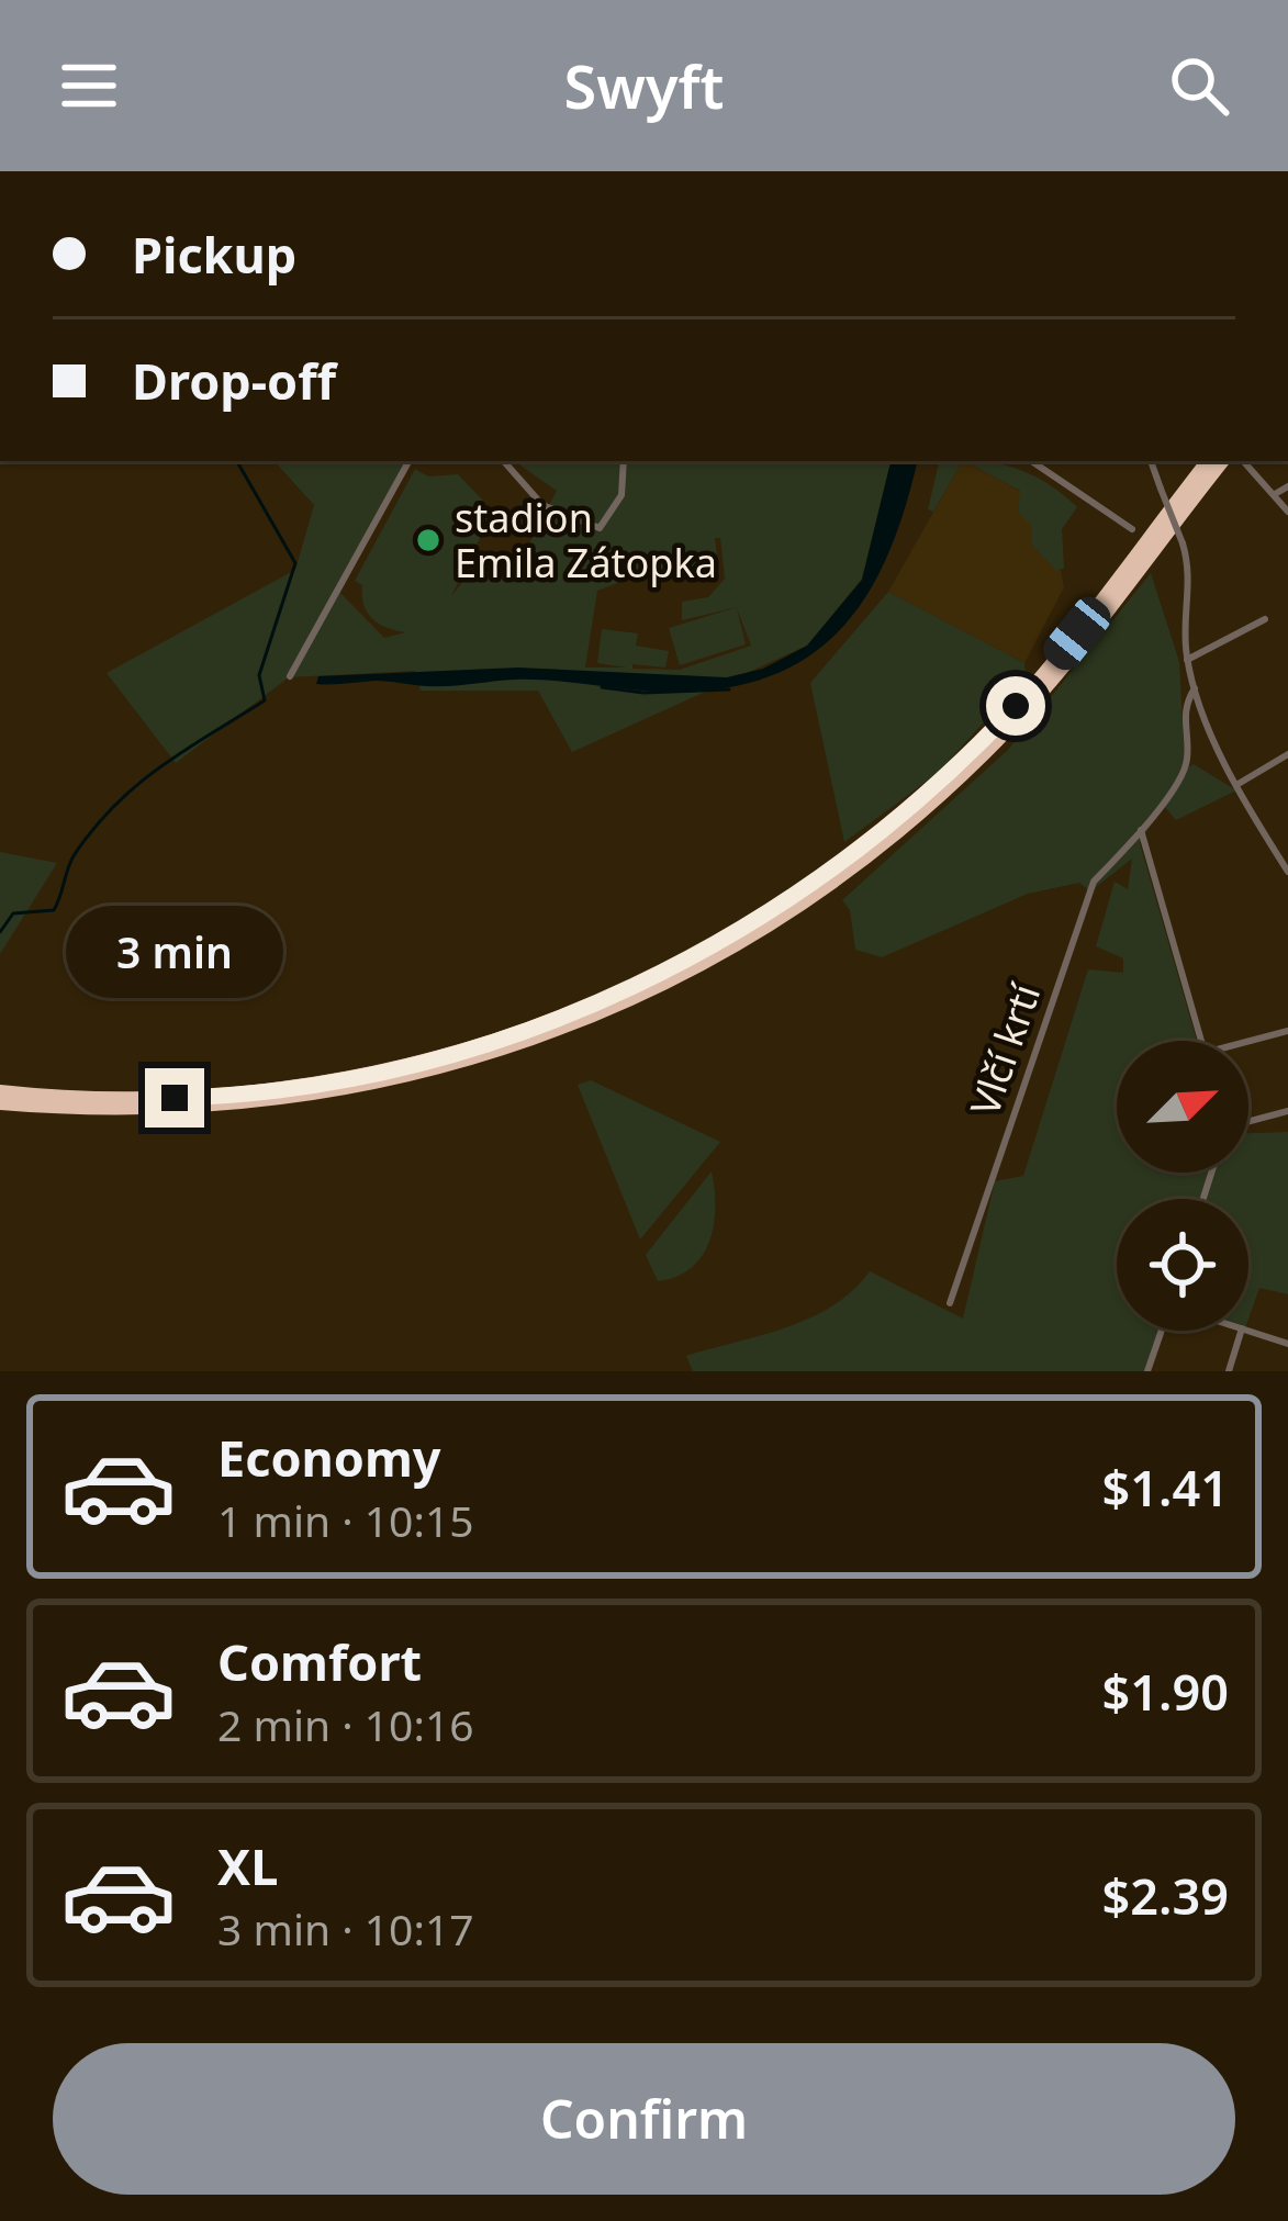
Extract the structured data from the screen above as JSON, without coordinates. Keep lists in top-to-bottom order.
{
  "streets": {
    "street": ["Vlčí krtí"]
  },
  "places": ["stadion Emila Zátopka"],
  "north": "top right",
  "page": {
    "header": "Swyft",
    "banner": ["Pickup", "Drop-off"],
    "bubble": "3 min",
    "list": [
      {
        "name": "Economy",
        "note": "1 min · 10:15",
        "value": "$1.41"
      },
      {
        "name": "Comfort",
        "note": "2 min · 10:16",
        "value": "$1.90"
      },
      {
        "name": "XL",
        "note": "3 min · 10:17",
        "value": "$2.39"
      }
    ],
    "buttons": "Confirm"
  }
}
